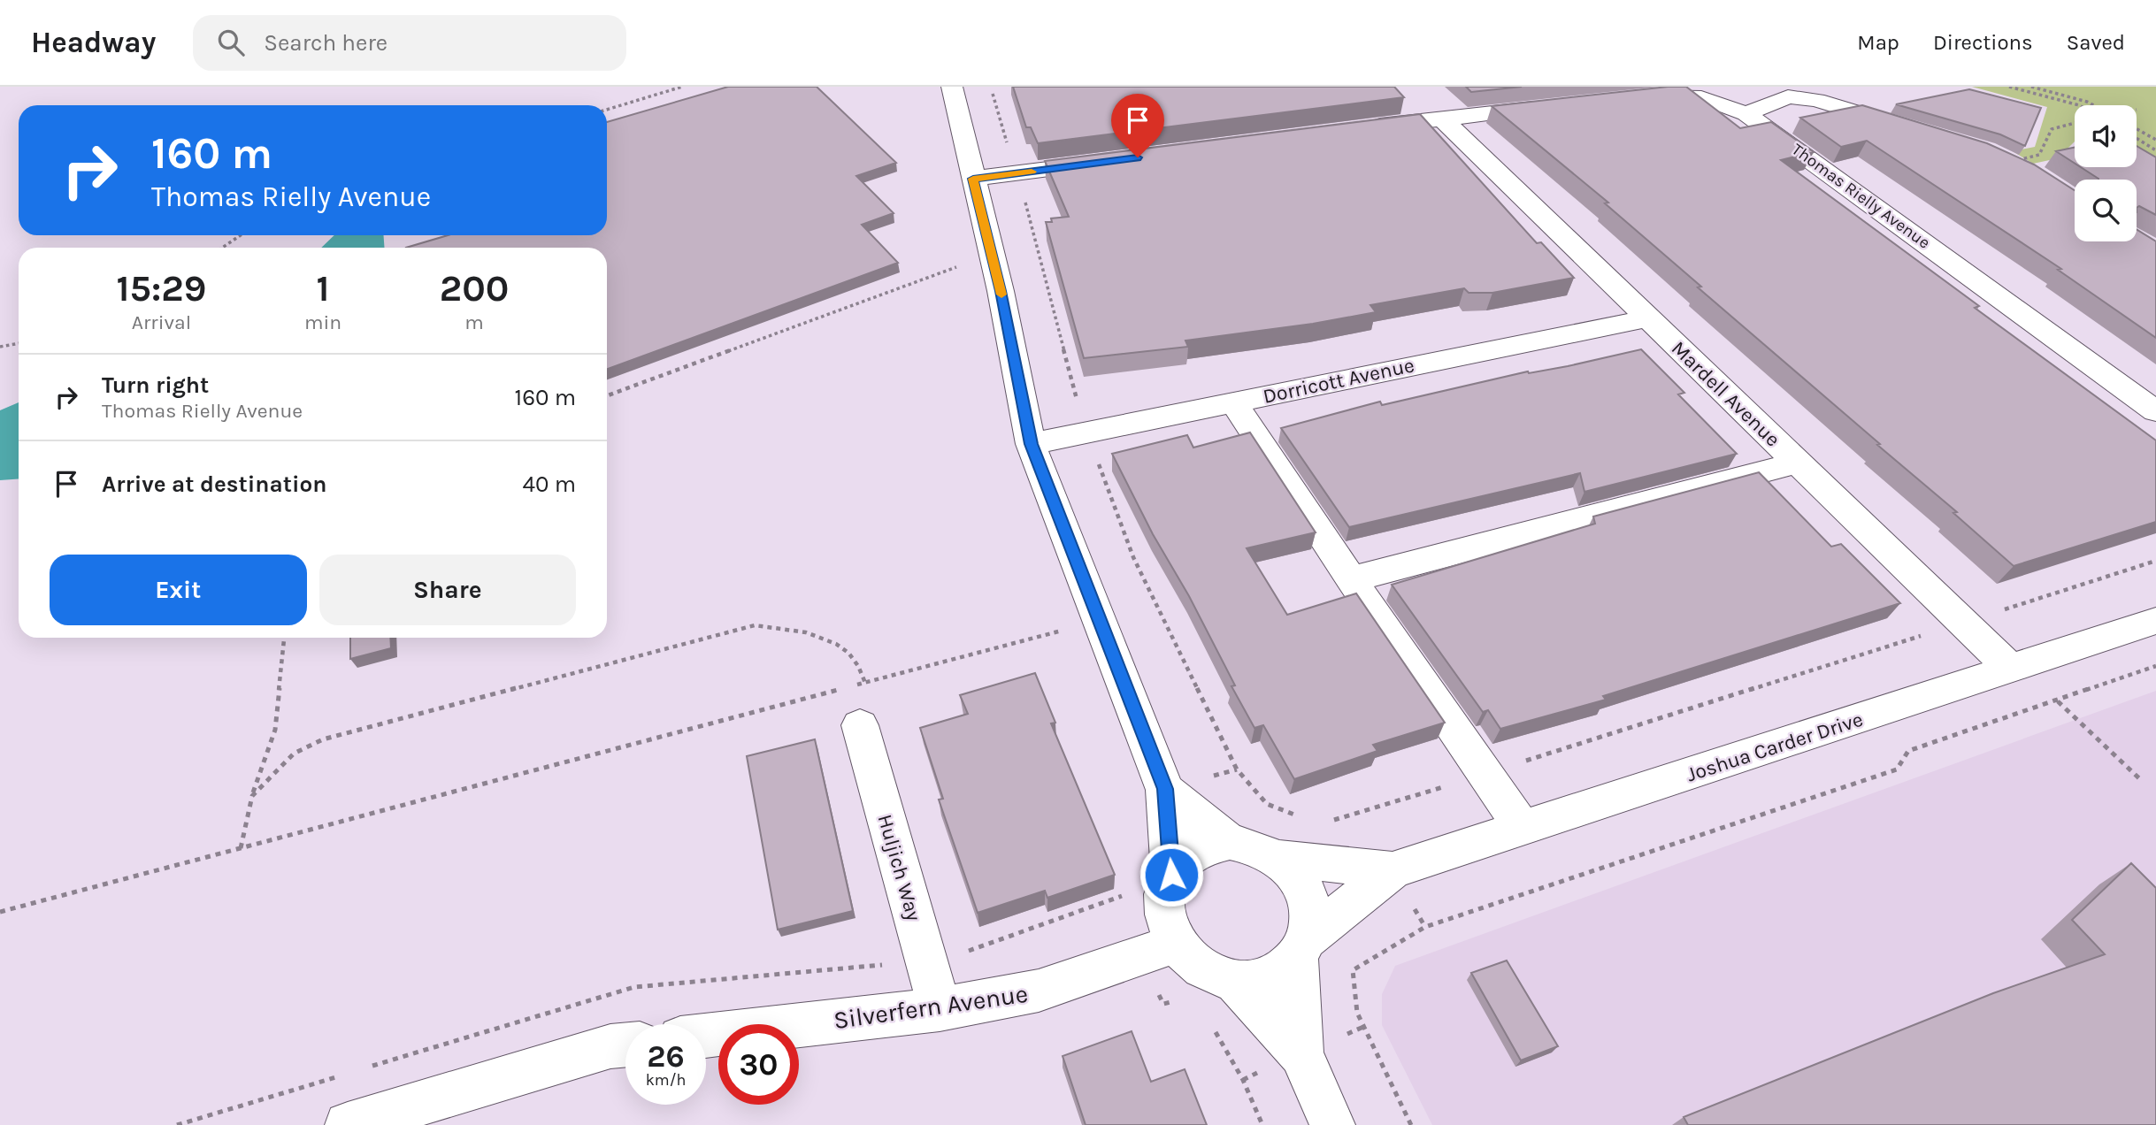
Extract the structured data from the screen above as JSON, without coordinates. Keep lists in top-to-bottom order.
{
  "streets": {
    "street": [
      "Thomas Rielly Avenue",
      "Dorricott Avenue",
      "Mardell Avenue",
      "Joshua Carder Drive",
      "Huljich Way",
      "Silverfern Avenue"
    ]
  },
  "crossings": [
    ["Dorricott Avenue", "Mardell Avenue"],
    ["Mardell Avenue", "Joshua Carder Drive"],
    ["Joshua Carder Drive", "Silverfern Avenue"],
    ["Huljich Way", "Silverfern Avenue"]
  ],
  "page": {
    "header": "Headway",
    "search": "Search here",
    "nav": ["Map", "Directions", "Saved"],
    "turn": ["160 m", "Thomas Rielly Avenue"],
    "eta": [
      "15:29",
      "Arrival",
      "1",
      "min",
      "200",
      "m"
    ],
    "list": [
      {
        "name": "Turn right",
        "note": "Thomas Rielly Avenue",
        "value": "160 m"
      },
      {
        "name": "Arrive at destination",
        "value": "40 m"
      }
    ],
    "buttons": ["Exit", "Share"],
    "speed": "26 km/h",
    "limit": "30"
  }
}
